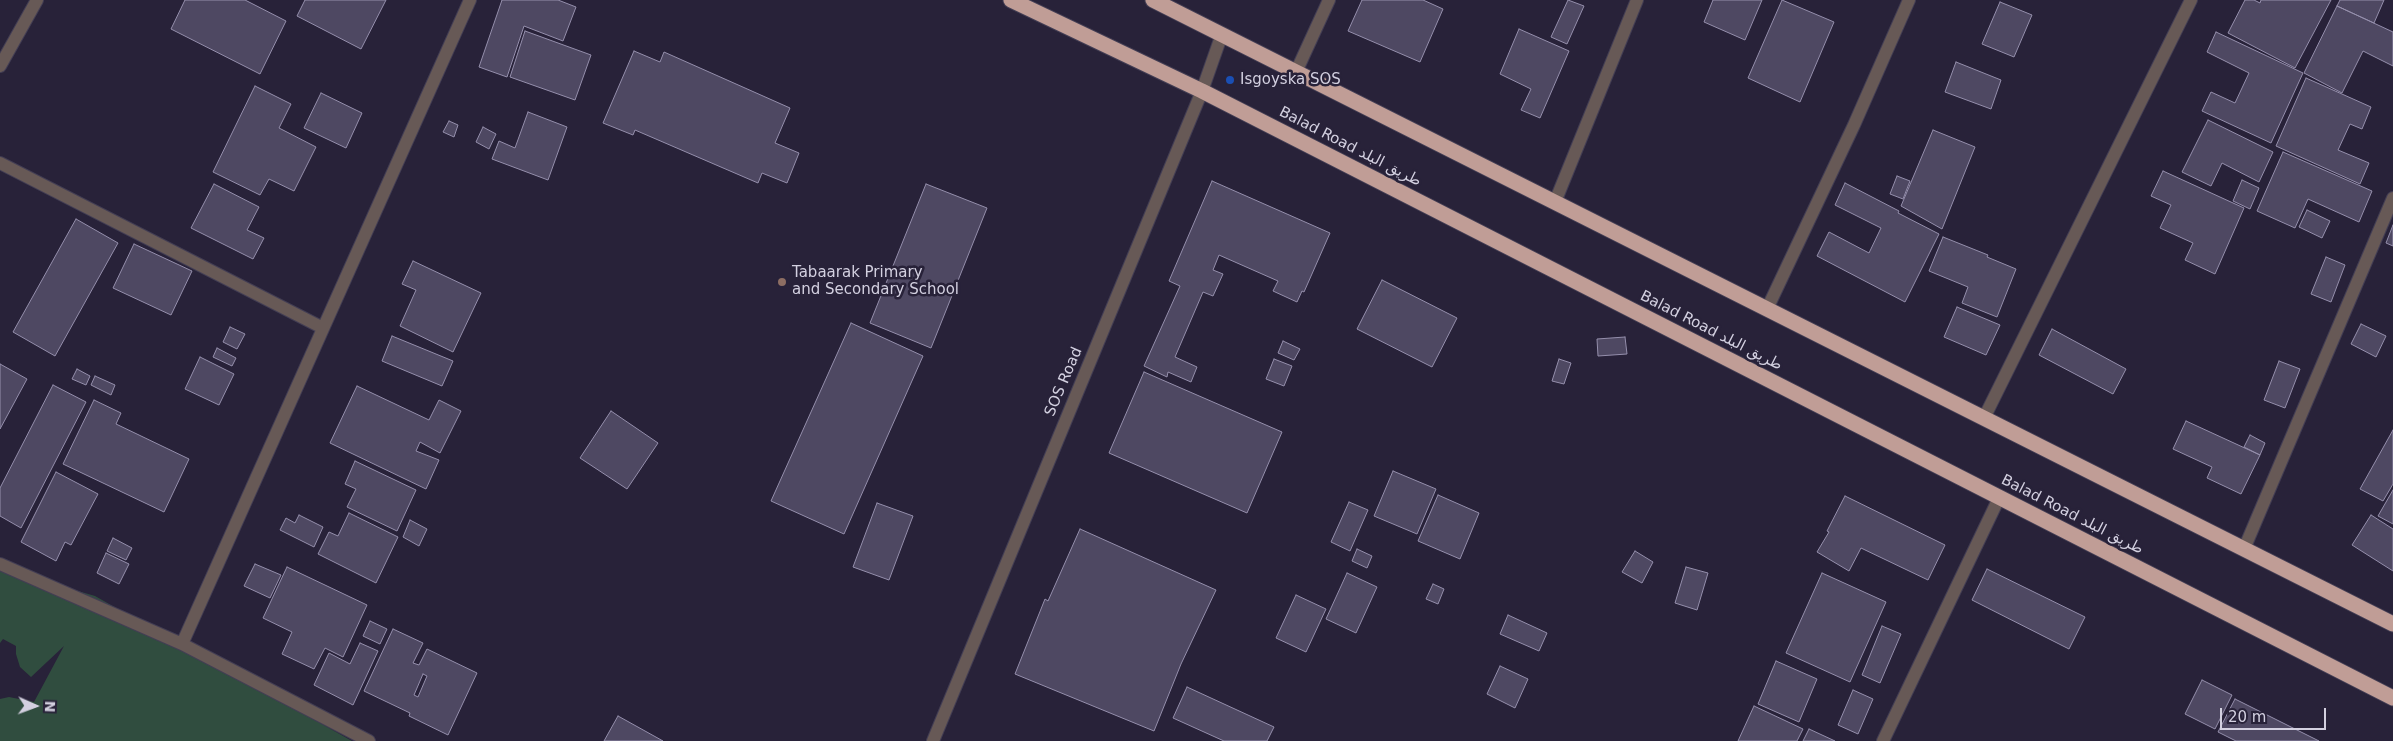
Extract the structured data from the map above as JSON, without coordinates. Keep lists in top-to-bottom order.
{
  "streets": {
    "highway": ["Balad Road طريق البلد"],
    "street": ["SOS Road"]
  },
  "crossings": [
    ["Balad Road طريق البلد", "SOS Road"]
  ],
  "places": ["Isgoyska SOS", "Tabaarak Primary and Secondary School"],
  "scale_bar": "20 m",
  "north": "right"
}
